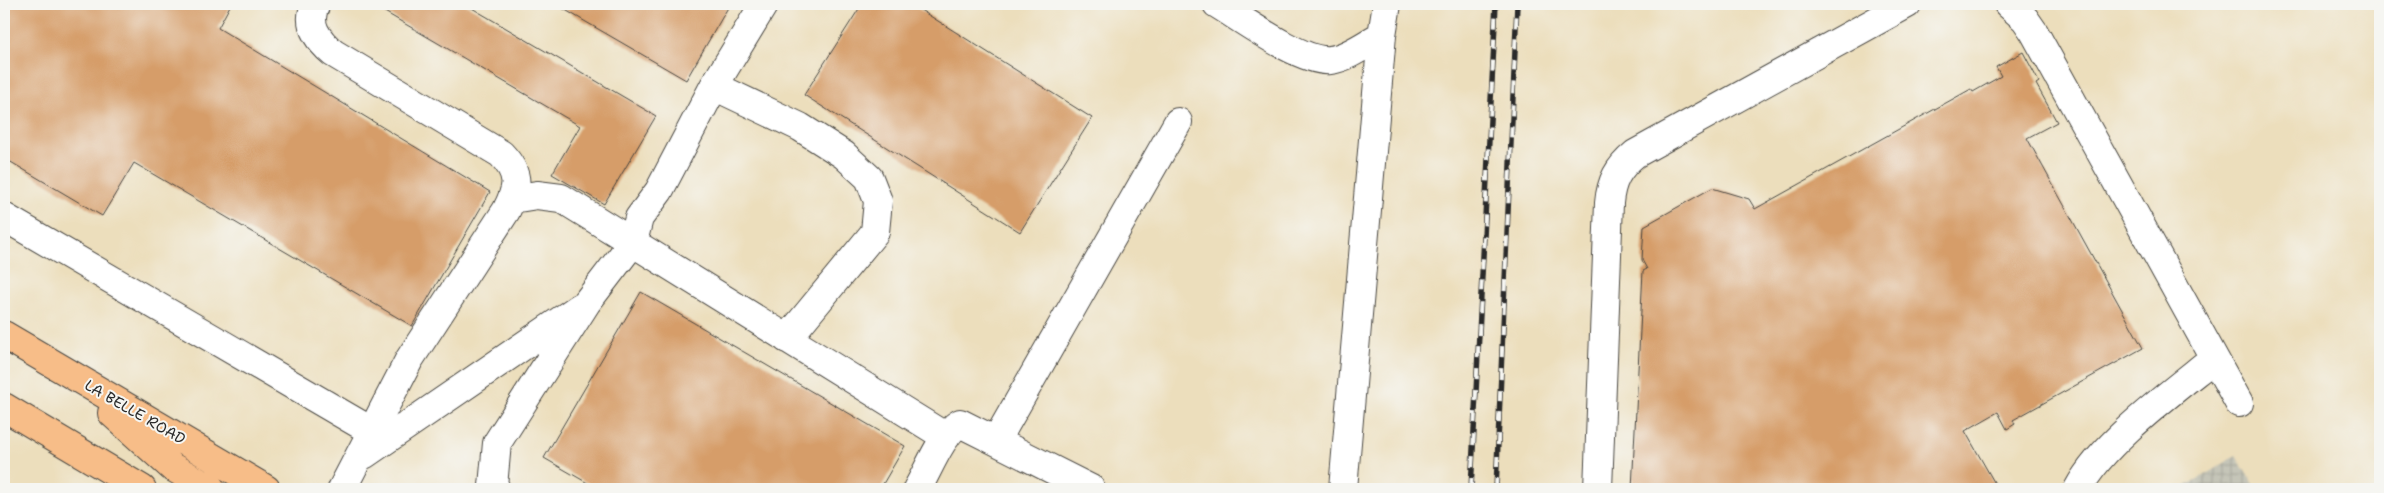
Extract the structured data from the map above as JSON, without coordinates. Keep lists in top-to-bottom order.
{
  "streets": {
    "main road": ["LA BELLE ROAD"]
  }
}
